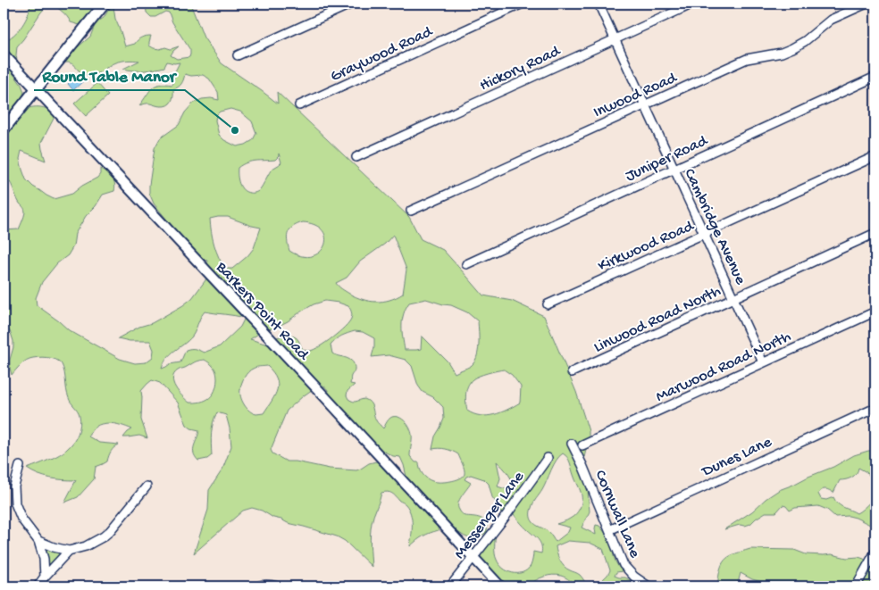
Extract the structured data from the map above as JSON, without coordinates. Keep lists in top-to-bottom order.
{
  "streets": {
    "street": [
      "Graywood Road",
      "Hickory Road",
      "Inwood Road",
      "Juniper Road",
      "Cambridge Avenue",
      "Kirkwood Road",
      "Barkers Point Road",
      "Linwood Road North",
      "Marwood Road North",
      "Dunes Lane",
      "Cornwall Lane",
      "Messenger Lane"
    ]
  },
  "crossings": [
    ["Hickory Road", "Cambridge Avenue"],
    ["Inwood Road", "Cambridge Avenue"],
    ["Juniper Road", "Cambridge Avenue"],
    ["Cambridge Avenue", "Kirkwood Road"],
    ["Cambridge Avenue", "Linwood Road North"],
    ["Cambridge Avenue", "Marwood Road North"],
    ["Barkers Point Road", "Messenger Lane"],
    ["Dunes Lane", "Cornwall Lane"]
  ],
  "places": ["Round Table Manor"]
}
